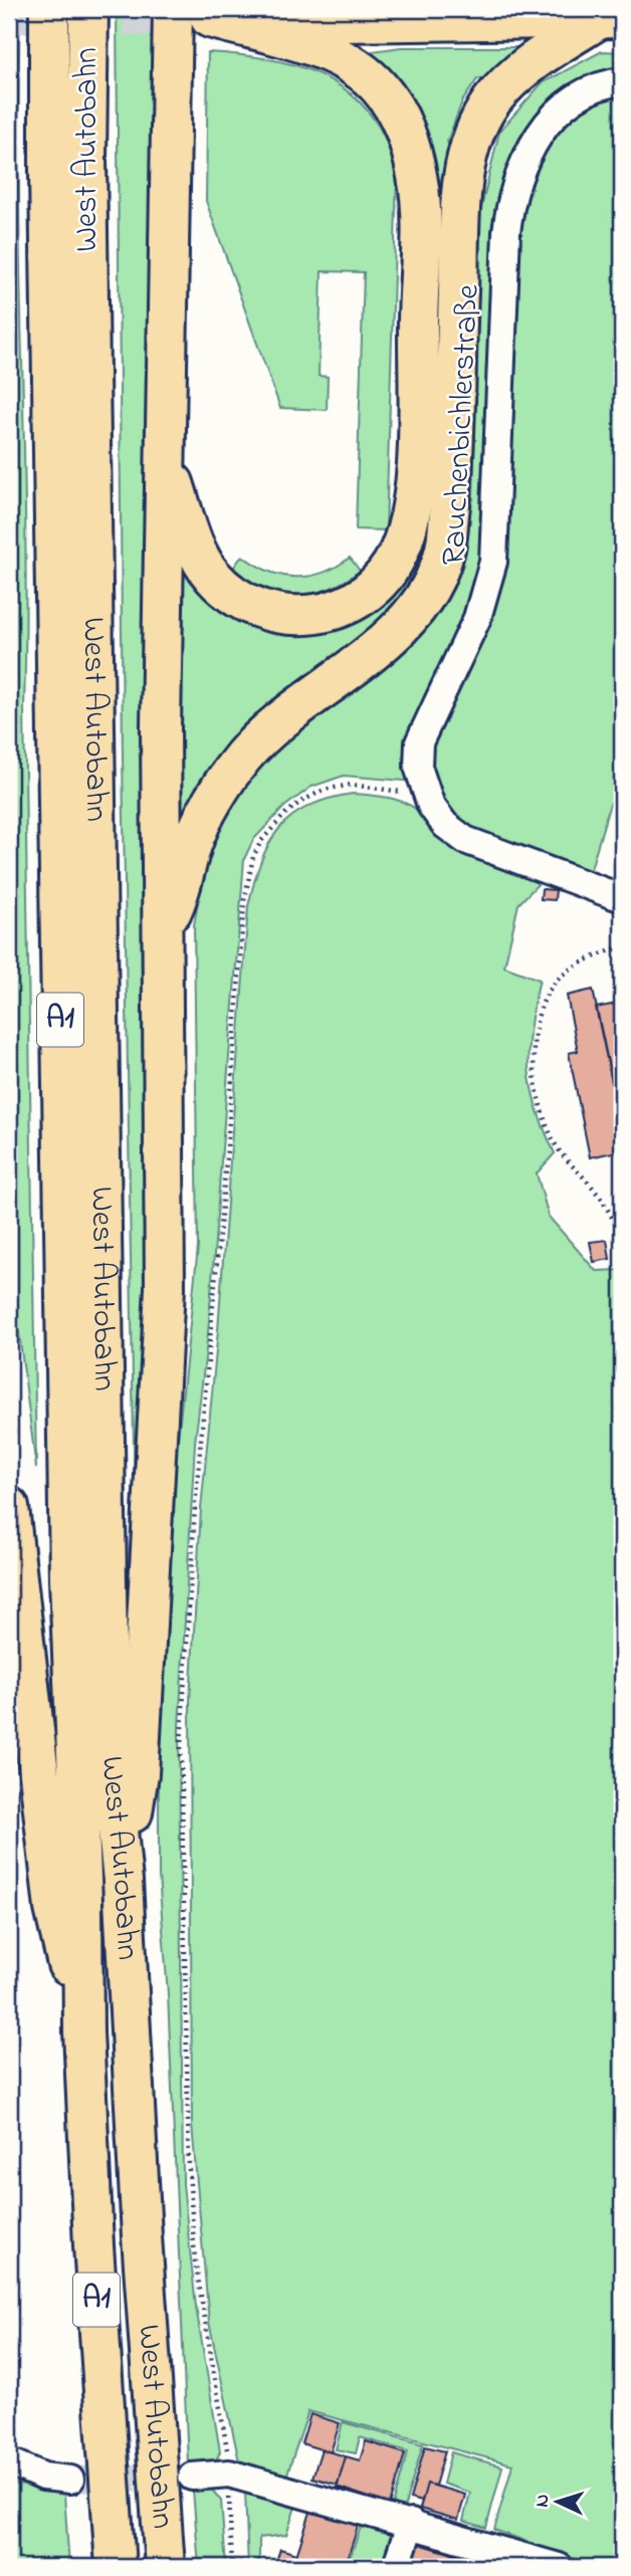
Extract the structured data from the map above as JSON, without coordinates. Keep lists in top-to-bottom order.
{
  "streets": {
    "main road": ["West Autobahn", "A1"],
    "street": ["Rauchenbichlerstraße"]
  },
  "north": "left"
}
